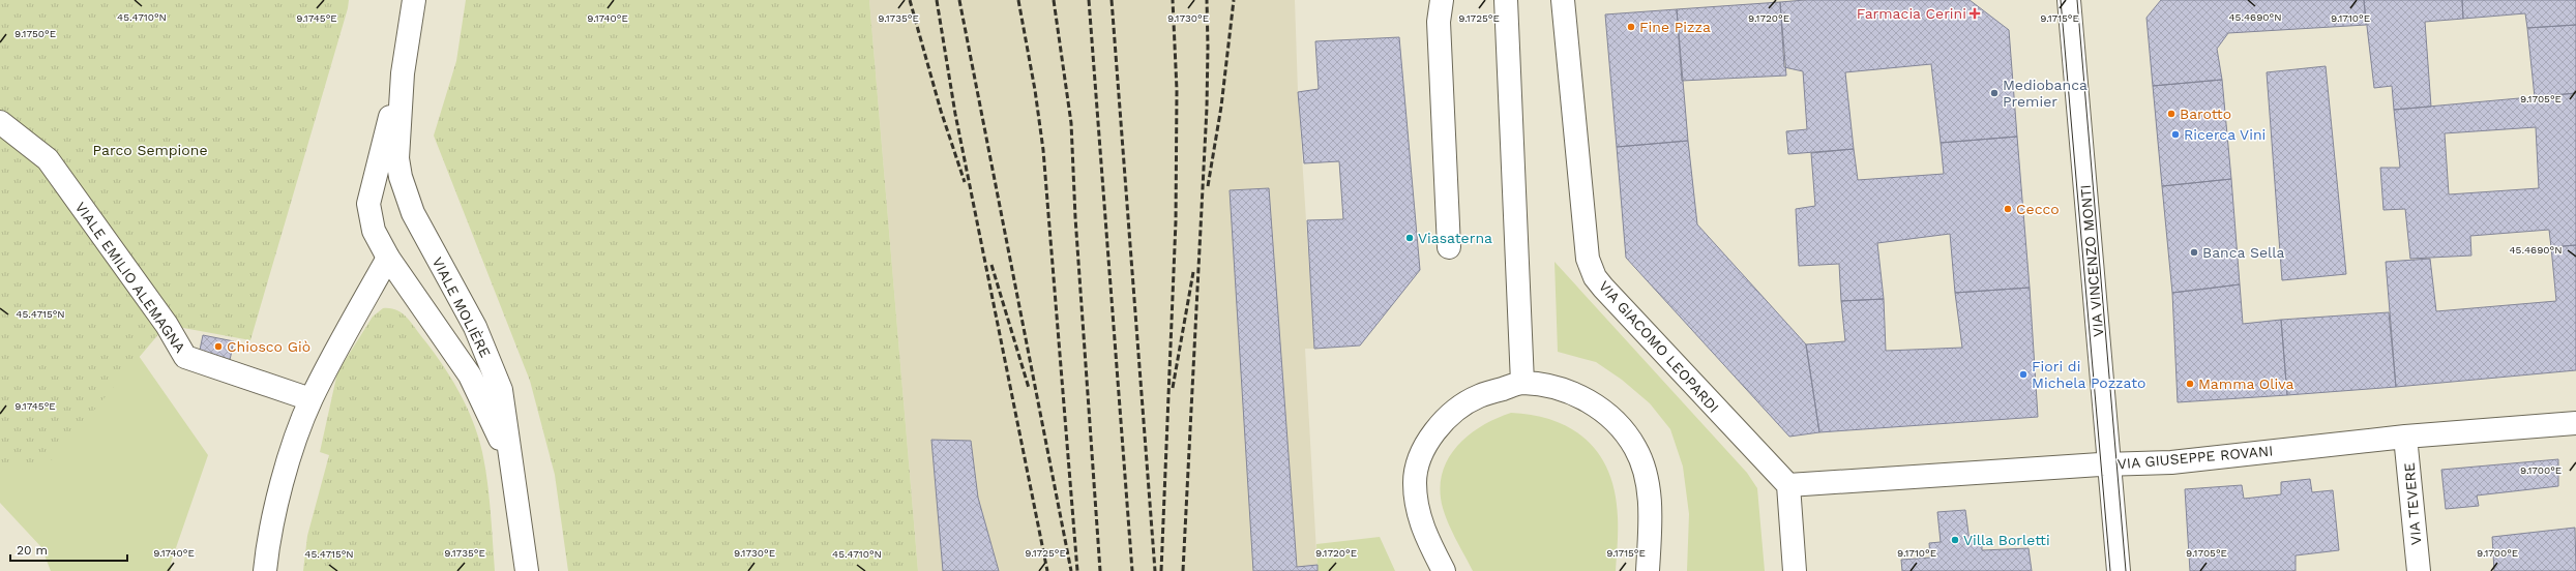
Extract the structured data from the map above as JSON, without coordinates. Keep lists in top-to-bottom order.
{
  "streets": {
    "street": [
      "VIA VINCENZO MONTI",
      "VIALE EMILIO ALEMAGNA",
      "VIALE MOLIÈRE",
      "VIA GIACOMO LEOPARDI",
      "VIA GIUSEPPE ROVANI",
      "VIA TEVERE"
    ]
  },
  "crossings": [
    ["VIA VINCENZO MONTI", "VIA GIUSEPPE ROVANI"],
    ["VIA GIACOMO LEOPARDI", "VIA GIUSEPPE ROVANI"],
    ["VIA GIUSEPPE ROVANI", "VIA TEVERE"]
  ],
  "parks": ["Parco Sempione"],
  "places": {
    "health": ["Farmacia Cerini"],
    "other": [
      "Fine Pizza",
      "Mediobanca Premier",
      "Barotto",
      "Ricerca Vini",
      "Cecco",
      "Viasaterna",
      "Banca Sella",
      "Chiosco Giò",
      "Fiori di Michela Pozzato",
      "Mamma Oliva",
      "Villa Borletti"
    ]
  },
  "scale_bar": "20 m",
  "coordinates": [
    "45.4690°N",
    "45.4710°N",
    "9.1745°E",
    "9.1740°E",
    "9.1735°E",
    "9.1730°E",
    "9.1725°E",
    "9.1720°E",
    "9.1715°E",
    "9.1710°E",
    "9.1750°E",
    "9.1705°E",
    "45.4715°N",
    "9.1700°E"
  ]
}
